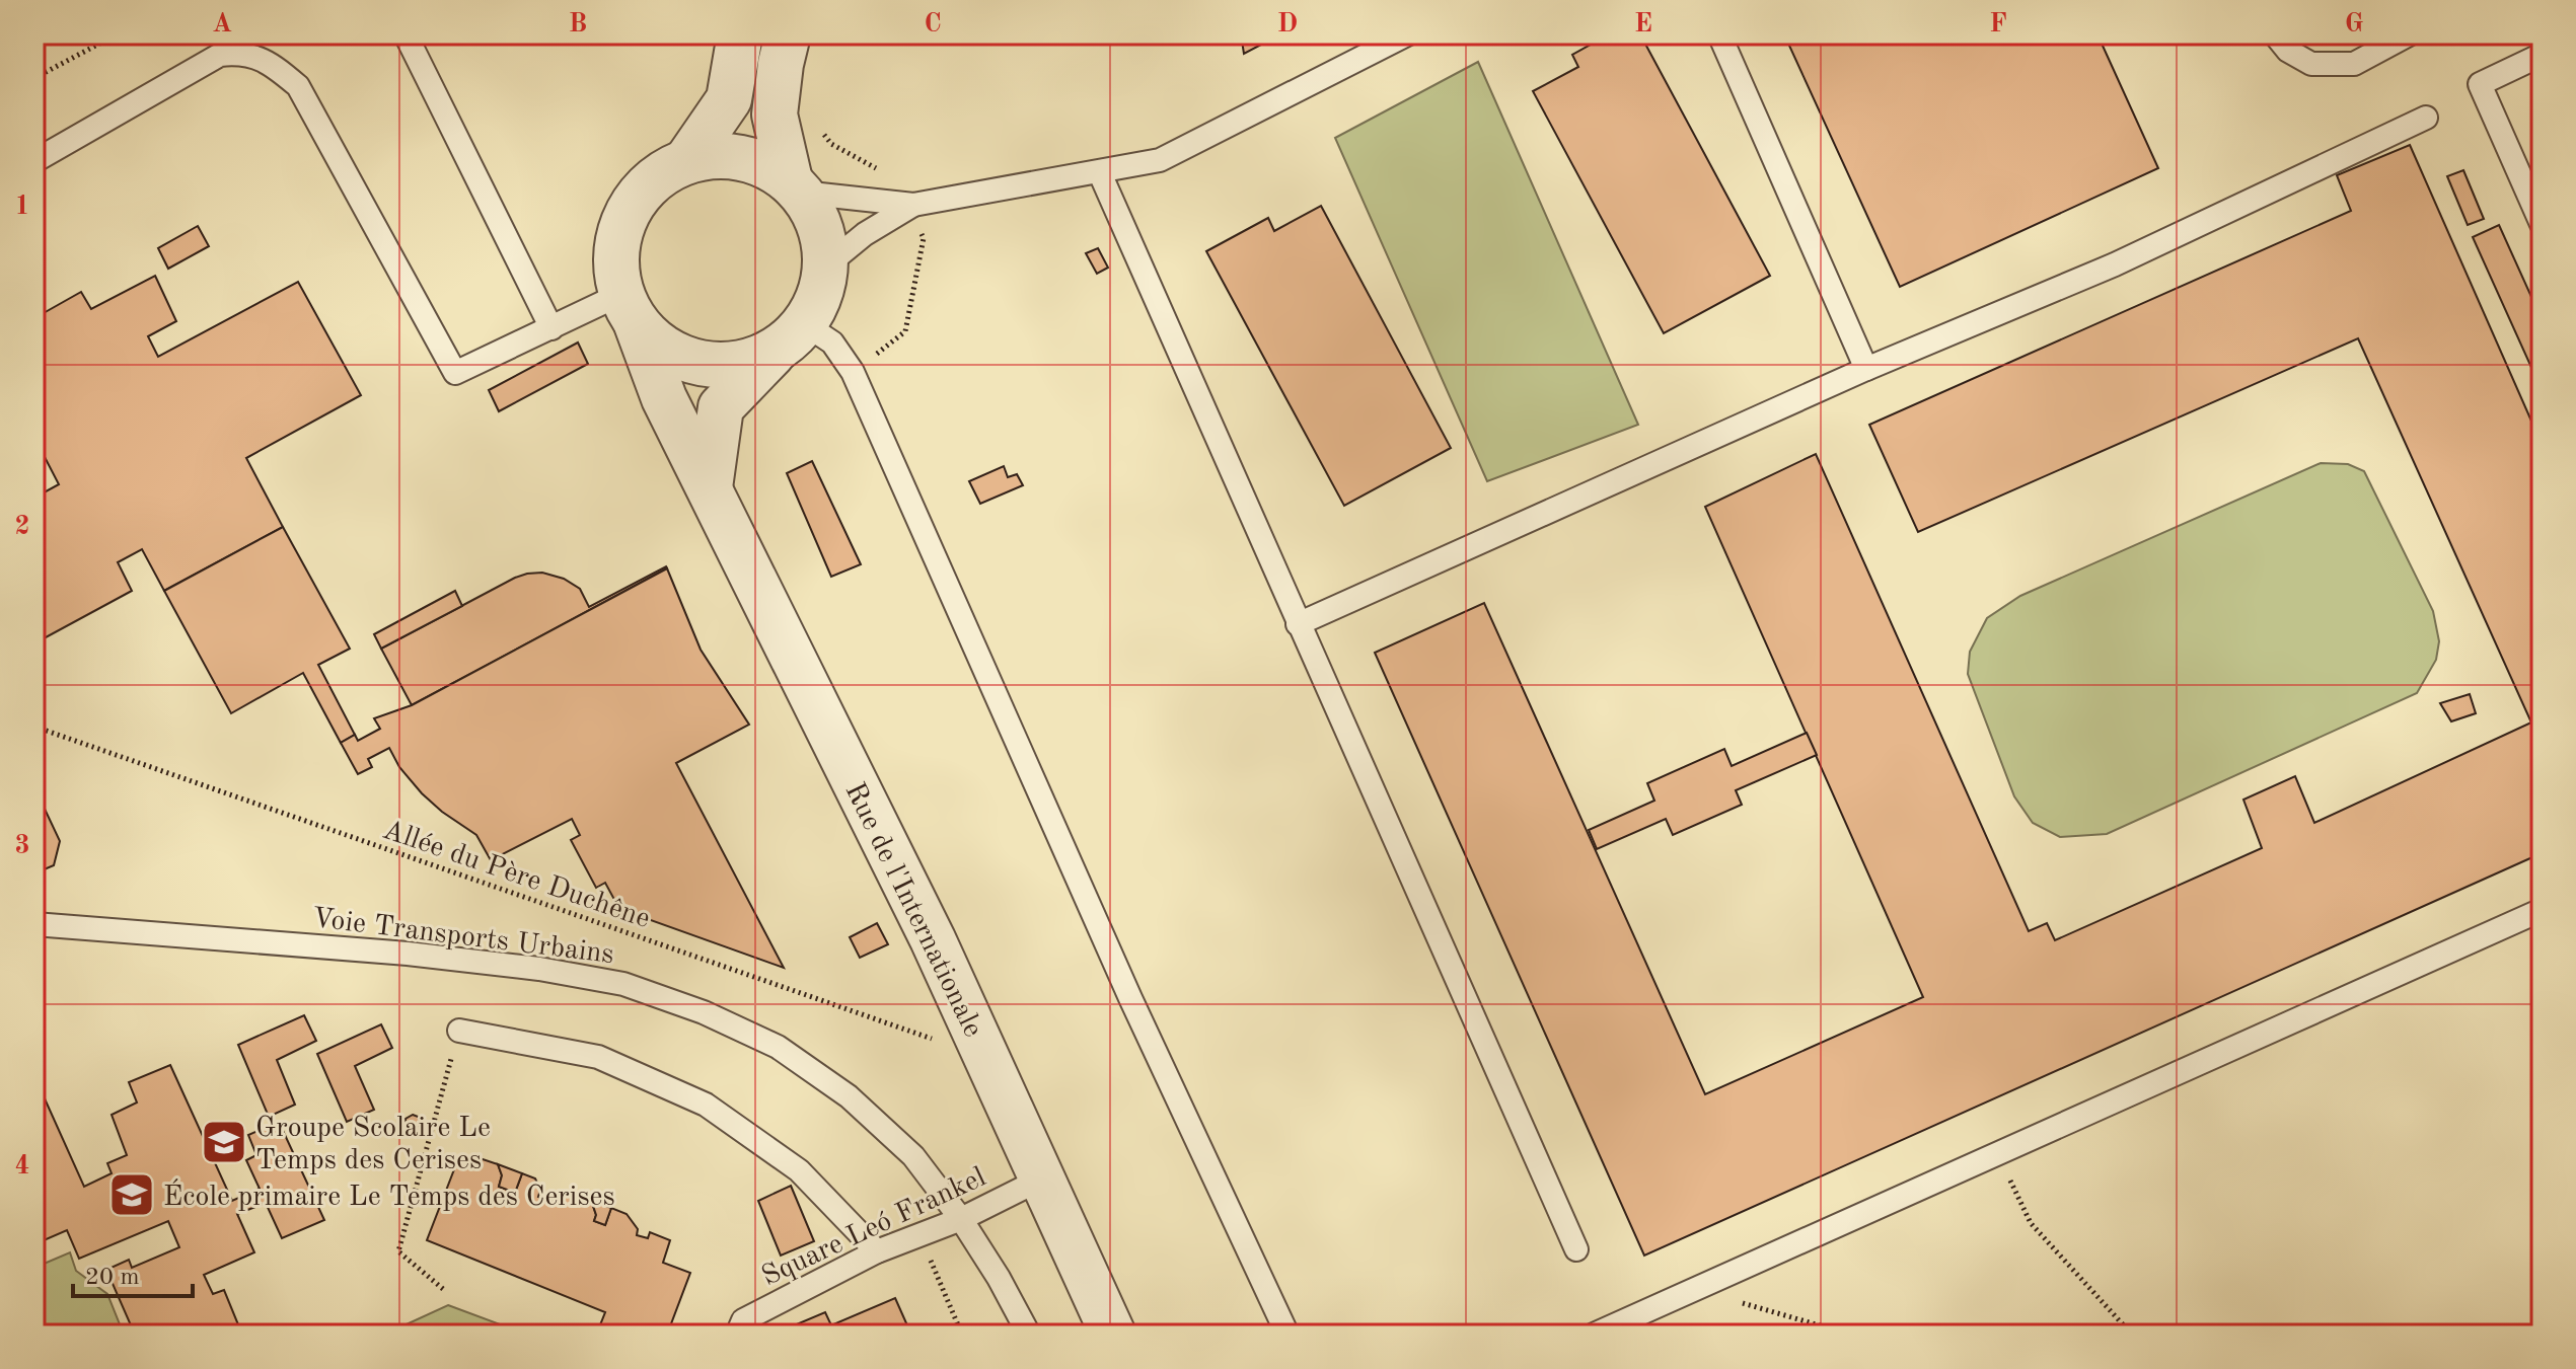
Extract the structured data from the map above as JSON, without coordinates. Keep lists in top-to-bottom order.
{
  "streets": {
    "street": ["Rue de l'Internationale"],
    "lane": ["Voie Transports Urbains", "Square Leó Frankel"],
    "path": ["Allée du Père Duchêne"]
  },
  "crossings": [
    ["Allée du Père Duchêne", "Rue de l'Internationale"],
    ["Rue de l'Internationale", "Square Leó Frankel"],
    ["Voie Transports Urbains", "Square Leó Frankel"]
  ],
  "places": {
    "school or university": ["Groupe Scolaire Le Temps des Cerises", "École primaire Le Temps des Cerises"]
  },
  "scale_bar": "20 m",
  "grid": {
    "columns": [
      "A",
      "B",
      "C",
      "D",
      "E",
      "F",
      "G"
    ],
    "rows": [
      "1",
      "2",
      "3",
      "4"
    ]
  }
}
